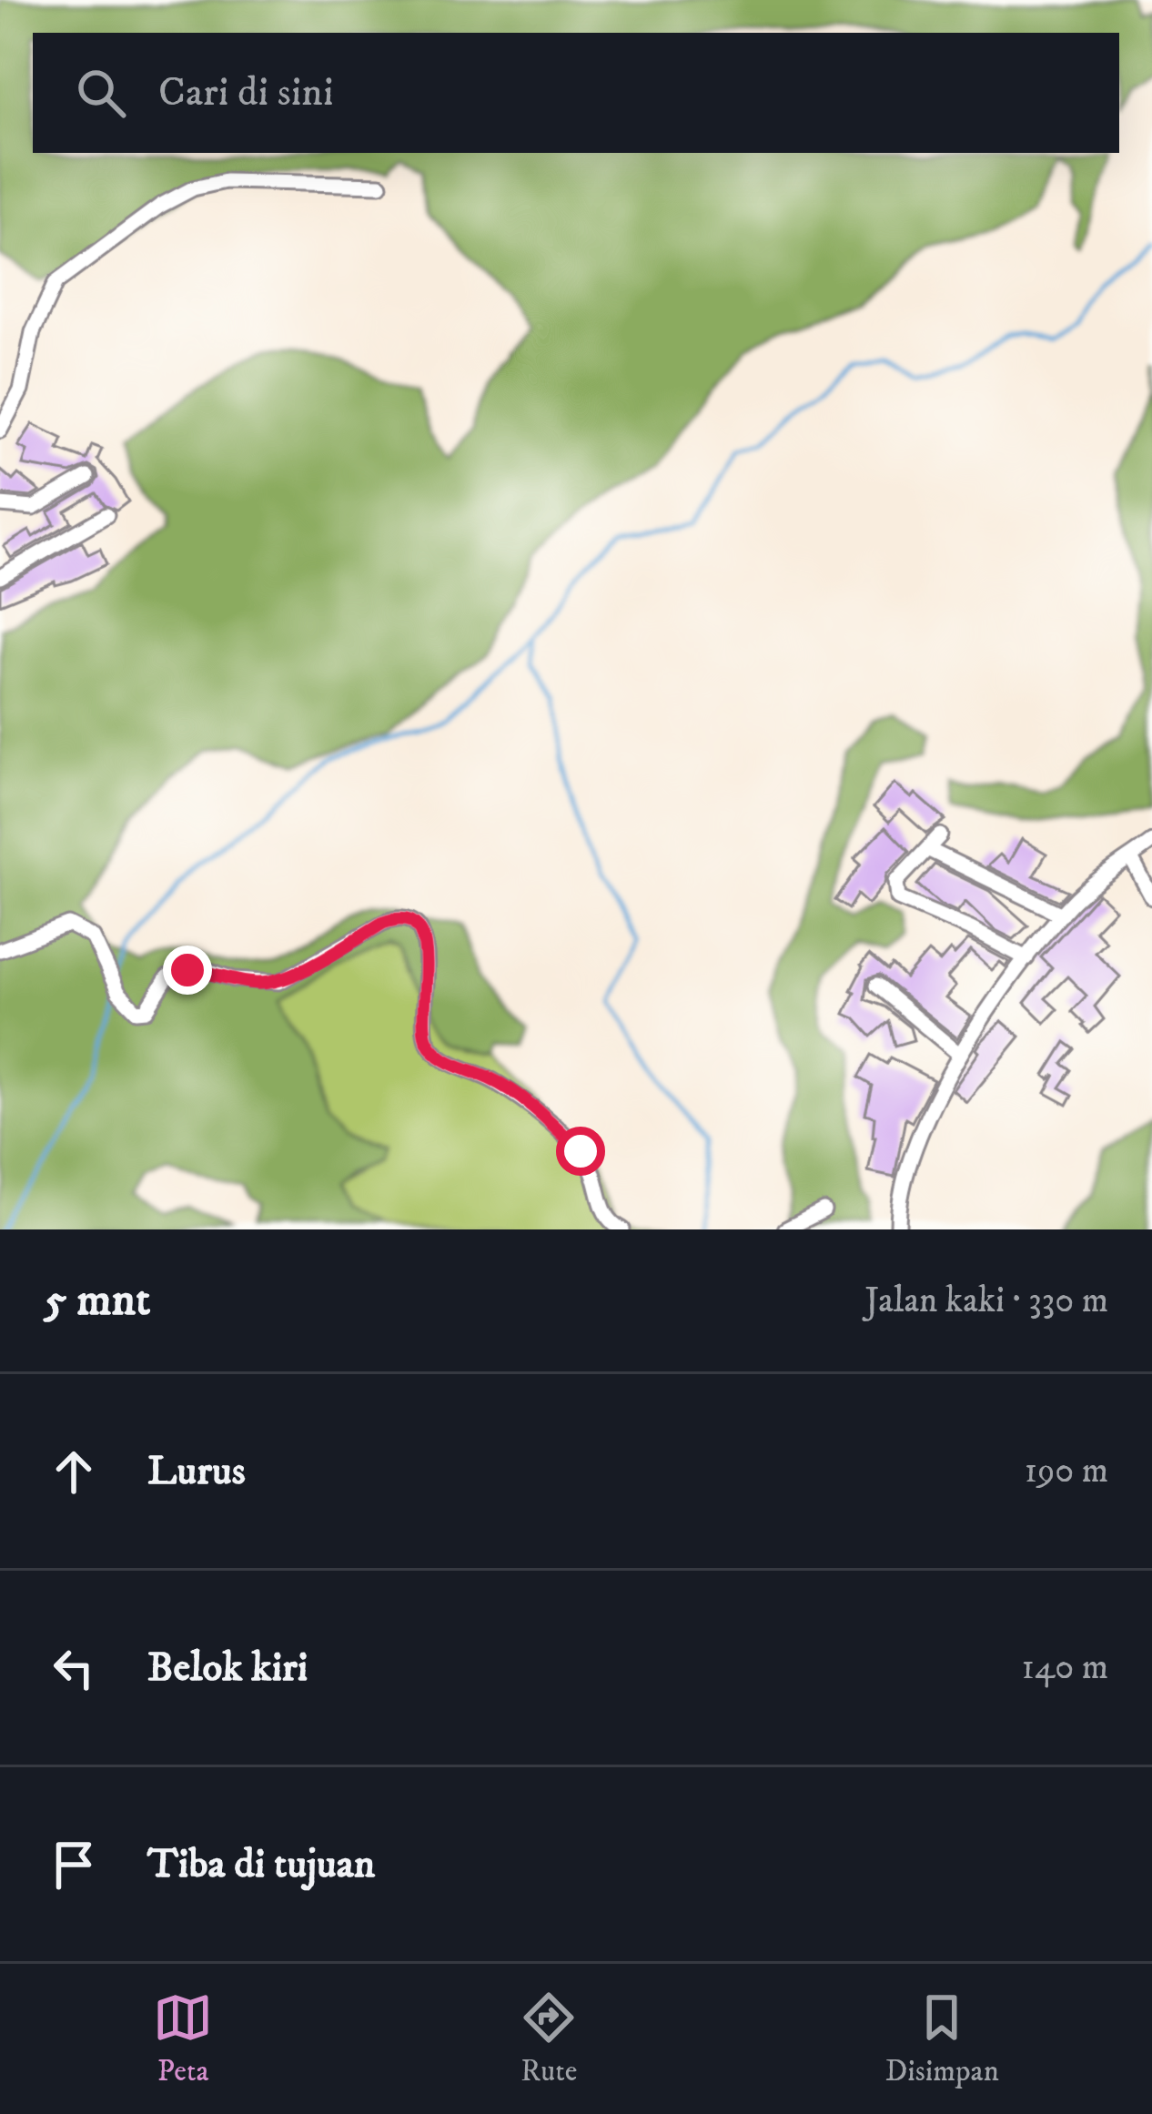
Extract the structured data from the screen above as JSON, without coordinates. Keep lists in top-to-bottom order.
{
  "page": {
    "search": "Cari di sini",
    "heading": ["5 mnt", "Jalan kaki · 330 m"],
    "list": [
      ["Lurus", "190 m"],
      ["Belok kiri", "140 m"],
      "Tiba di tujuan"
    ],
    "nav": ["Peta", "Rute", "Disimpan"]
  }
}
